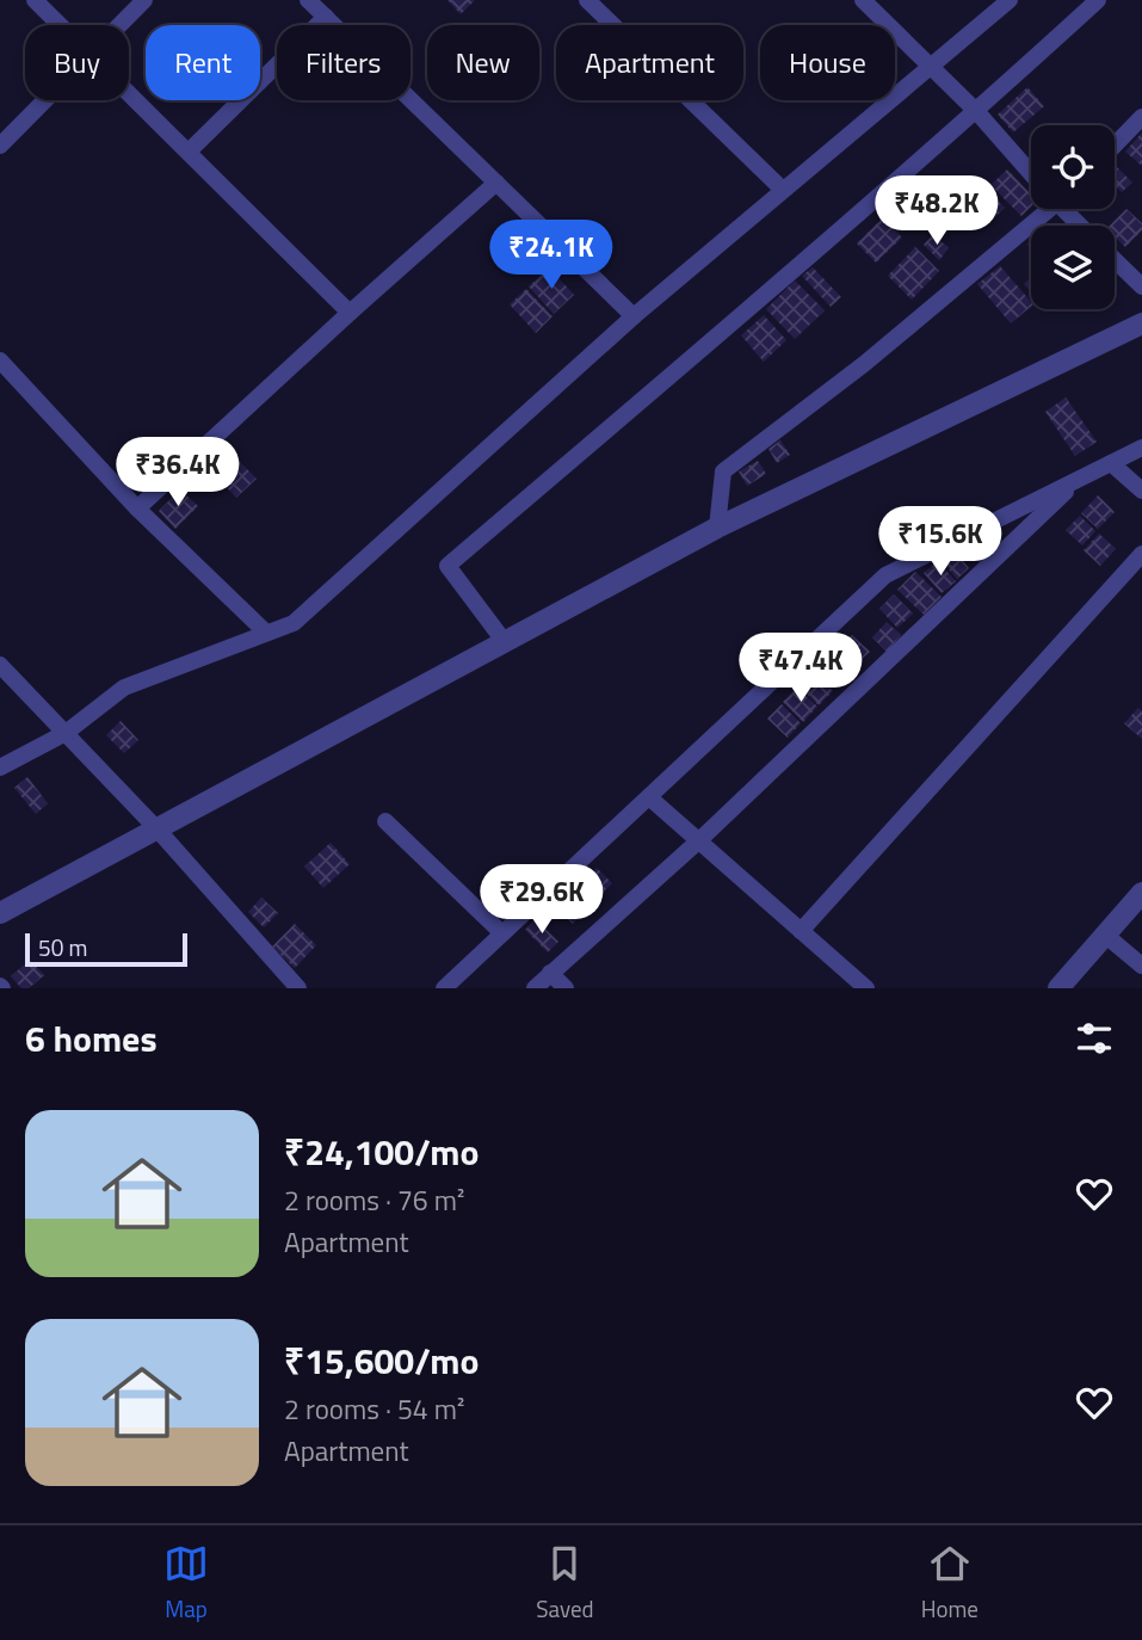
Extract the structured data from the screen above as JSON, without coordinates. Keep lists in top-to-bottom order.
{
  "scale_bar": "50 m",
  "page": {
    "chip": [
      "Buy",
      "Rent",
      "Filters",
      "New",
      "Apartment",
      "House"
    ],
    "price": [
      "₹48.2K",
      "₹24.1K",
      "₹36.4K",
      "₹15.6K",
      "₹47.4K",
      "₹29.6K"
    ],
    "scale": "50 m",
    "heading": "6 homes",
    "list": [
      {
        "name": "₹24,100/mo",
        "note": "2 rooms · 76 m² · Apartment"
      },
      {
        "name": "₹15,600/mo",
        "note": "2 rooms · 54 m² · Apartment"
      }
    ],
    "tabs": ["Map", "Saved", "Home"]
  }
}
